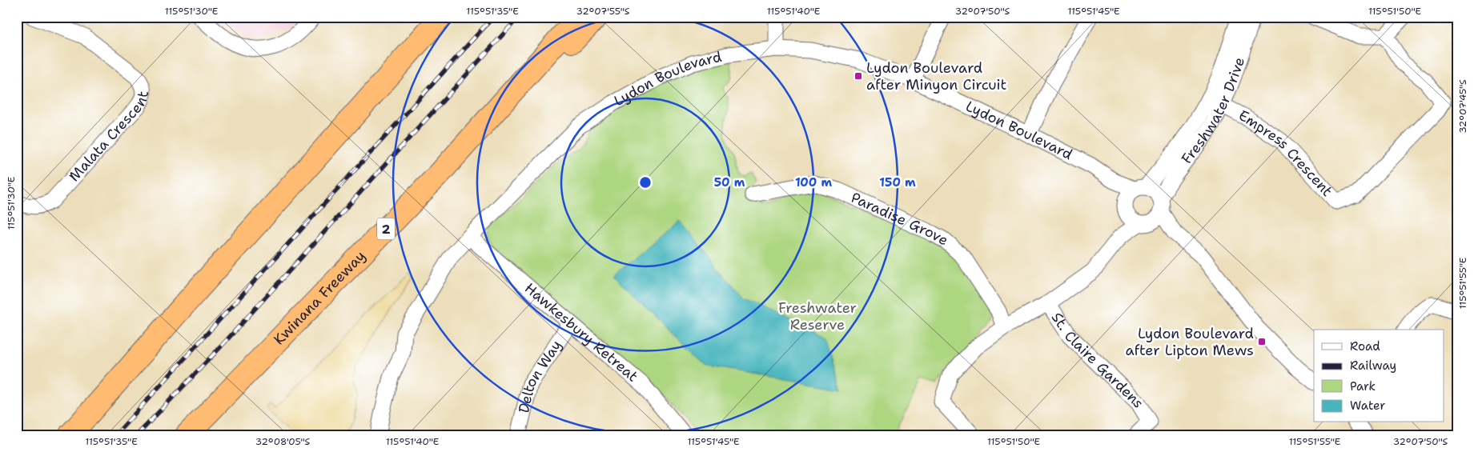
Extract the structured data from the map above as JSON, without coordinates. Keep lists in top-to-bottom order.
{
  "streets": {
    "highway": ["2", "Kwinana Freeway"],
    "street": [
      "Lydon Boulevard",
      "Freshwater Drive",
      "Malata Crescent",
      "Empress Crescent",
      "Paradise Grove",
      "Hawkesbury Retreat",
      "St. Claire Gardens",
      "Delton Way"
    ]
  },
  "crossings": [
    ["Lydon Boulevard", "Freshwater Drive"],
    ["Lydon Boulevard", "Hawkesbury Retreat"],
    ["Lydon Boulevard", "St. Claire Gardens"],
    ["Freshwater Drive", "Empress Crescent"],
    ["Freshwater Drive", "St. Claire Gardens"],
    ["Paradise Grove", "St. Claire Gardens"],
    ["Hawkesbury Retreat", "Delton Way"]
  ],
  "parks": ["Freshwater Reserve"],
  "places": {
    "transit": ["Lydon Boulevard after Minyon Circuit", "Lydon Boulevard after Lipton Mews"]
  },
  "legend": [
    "Road",
    "Railway",
    "Park",
    "Water"
  ],
  "coordinates": [
    "115°51'30\"E",
    "115°51'35\"E",
    "32°07'55\"S",
    "115°51'40\"E",
    "32°07'50\"S",
    "115°51'45\"E",
    "115°51'50\"E",
    "32°07'45\"S",
    "115°51'55\"E",
    "32°08'05\"S"
  ],
  "rings": ["50 m", "100 m", "150 m"]
}
